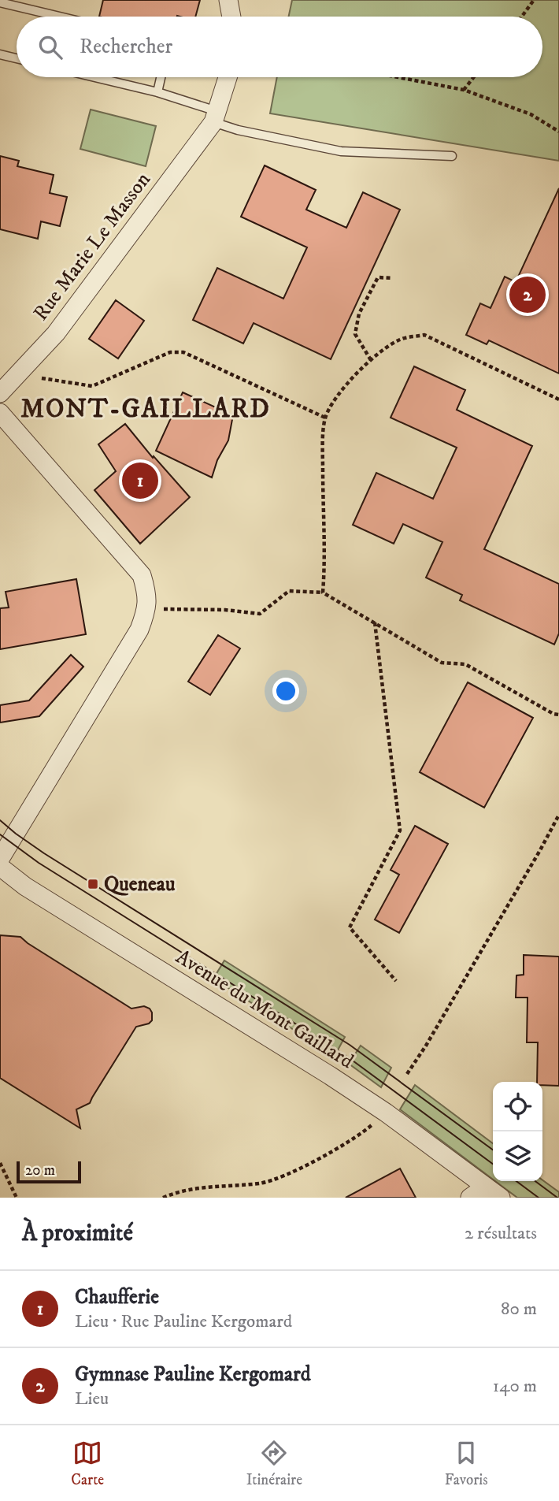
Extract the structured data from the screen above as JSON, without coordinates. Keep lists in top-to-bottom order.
{
  "streets": {
    "street": ["Rue Marie Le Masson", "Avenue du Mont Gaillard"]
  },
  "districts": ["MONT-GAILLARD"],
  "places": {
    "transit": ["Queneau"]
  },
  "scale_bar": "20 m",
  "page": {
    "search": "Rechercher",
    "pins": ["2", "1"],
    "scale": "20 m",
    "heading": ["À proximité", "2 résultats"],
    "list": [
      {
        "mark": "1",
        "name": "Chaufferie",
        "note": "Lieu · Rue Pauline Kergomard",
        "value": "80 m"
      },
      {
        "mark": "2",
        "name": "Gymnase Pauline Kergomard",
        "note": "Lieu",
        "value": "140 m"
      }
    ],
    "nav": ["Carte", "Itinéraire", "Favoris"]
  }
}
